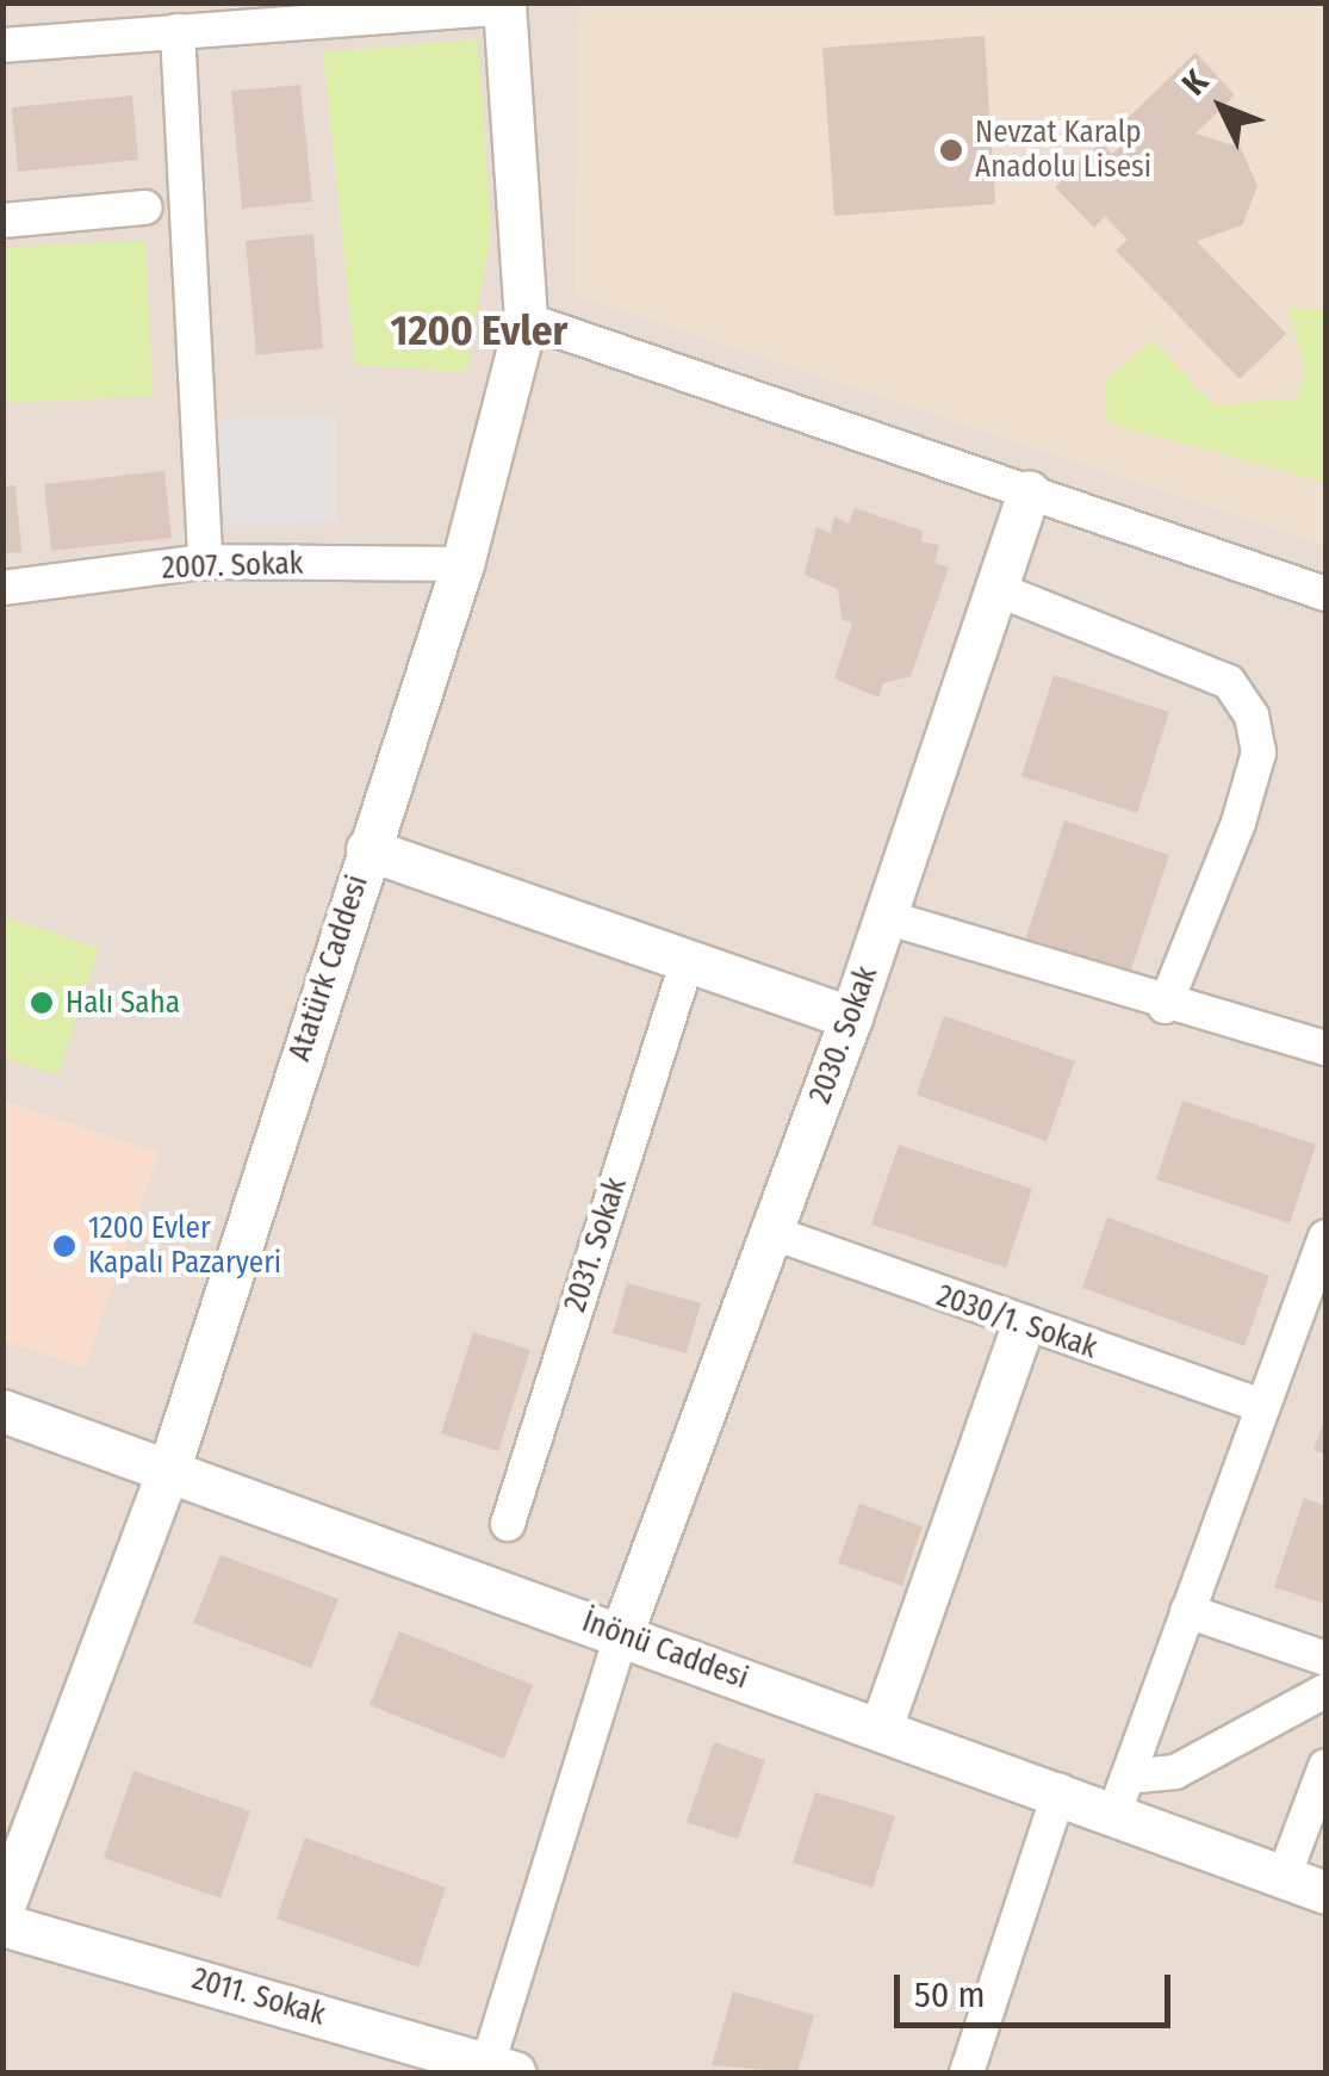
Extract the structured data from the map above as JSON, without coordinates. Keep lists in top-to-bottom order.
{
  "streets": {
    "street": [
      "2007. Sokak",
      "Atatürk Caddesi",
      "2030. Sokak",
      "2031. Sokak",
      "2030/1. Sokak",
      "İnönü Caddesi",
      "2011. Sokak"
    ]
  },
  "crossings": [
    ["2007. Sokak", "Atatürk Caddesi"],
    ["Atatürk Caddesi", "İnönü Caddesi"],
    ["2030. Sokak", "2030/1. Sokak"],
    ["2030. Sokak", "İnönü Caddesi"]
  ],
  "districts": ["1200 Evler"],
  "places": ["Nevzat Karalp Anadolu Lisesi", "Halı Saha", "1200 Evler Kapalı Pazaryeri"],
  "scale_bar": "50 m",
  "north": "top left"
}
